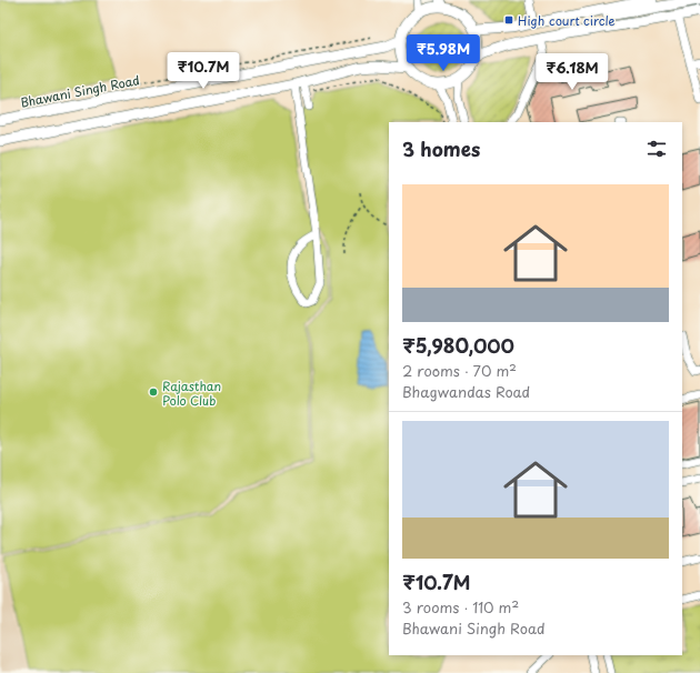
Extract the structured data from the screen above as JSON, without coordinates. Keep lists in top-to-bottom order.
{
  "streets": {
    "main road": ["Bhawani Singh Road"]
  },
  "places": {
    "transit": ["High court circle"],
    "other": ["Rajasthan Polo Club"]
  },
  "page": {
    "price": ["₹5.98M", "₹10.7M", "₹6.18M"],
    "heading": "3 homes",
    "list": [
      {
        "name": "₹5,980,000",
        "note": "2 rooms · 70 m² · Bhagwandas Road"
      },
      {
        "name": "₹10.7M",
        "note": "3 rooms · 110 m² · Bhawani Singh Road"
      }
    ]
  }
}
